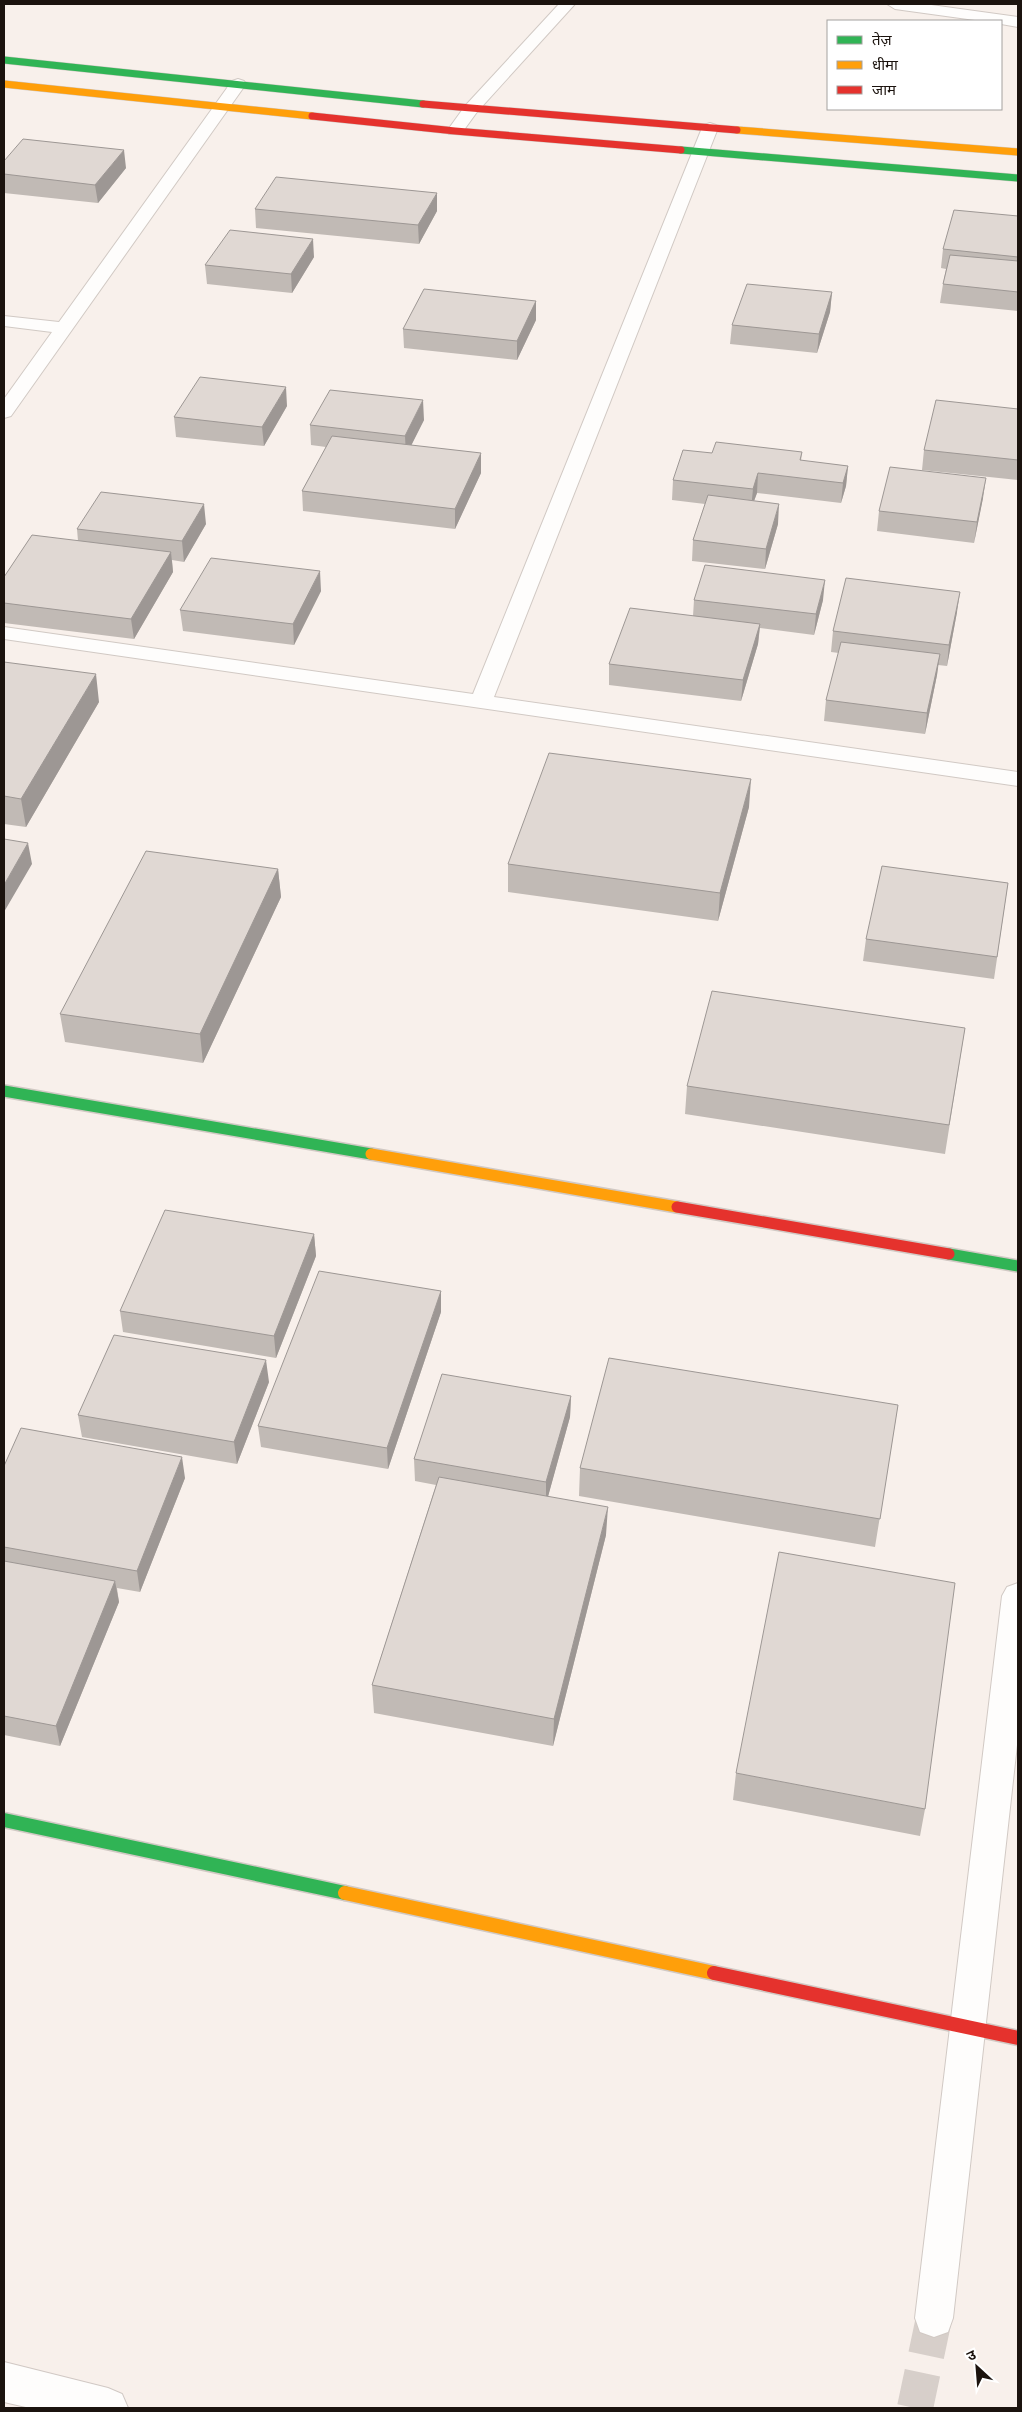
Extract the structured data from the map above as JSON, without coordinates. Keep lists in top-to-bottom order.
{
  "legend": ["तेज़", "धीमा", "जाम"],
  "north": "top left"
}
